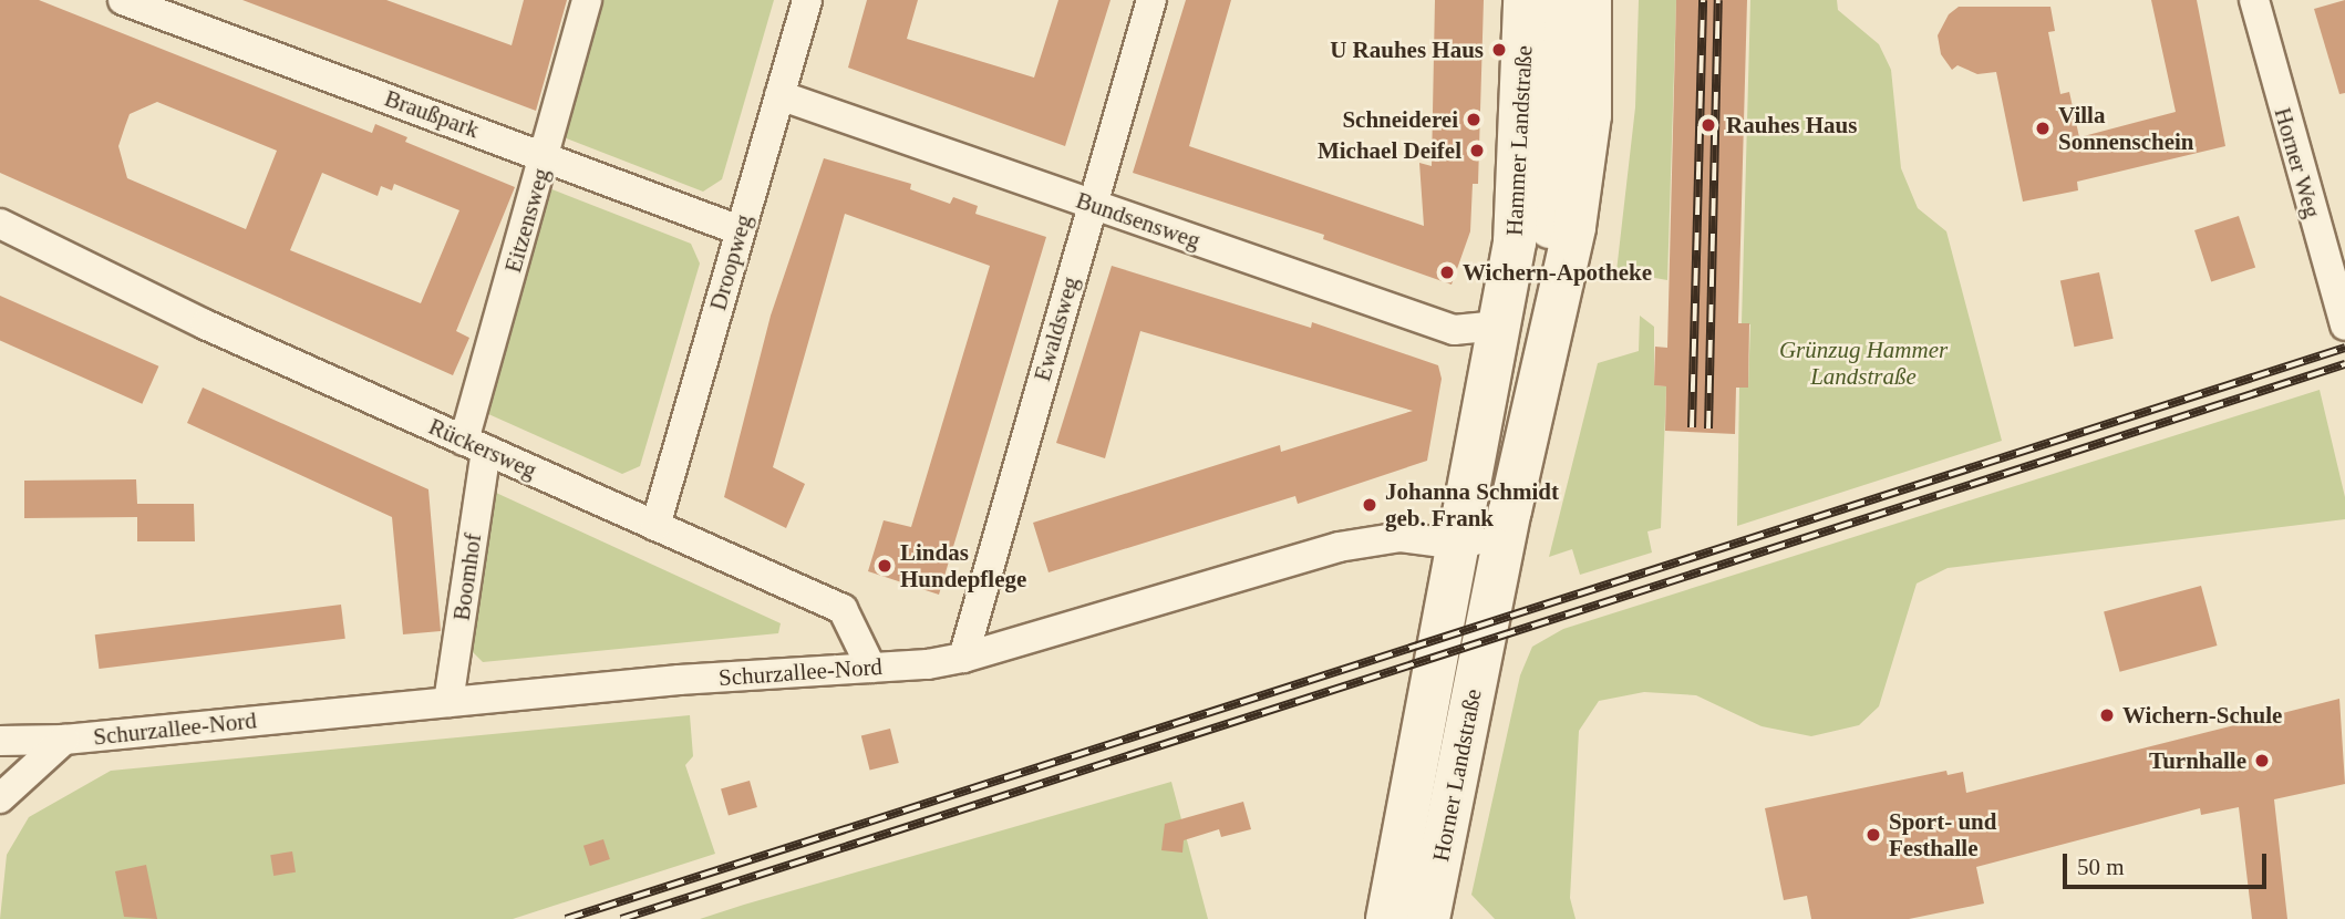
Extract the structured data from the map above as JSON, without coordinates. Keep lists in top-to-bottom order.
{
  "streets": {
    "main road": ["Hammer Landstraße", "Horner Landstraße"],
    "street": [
      "Braußpark",
      "Horner Weg",
      "Eitzensweg",
      "Bundsensweg",
      "Droopweg",
      "Ewaldsweg",
      "Rückersweg",
      "Boomhof",
      "Schurzallee-Nord"
    ]
  },
  "crossings": [
    ["Braußpark", "Eitzensweg"],
    ["Braußpark", "Droopweg"],
    ["Hammer Landstraße", "Bundsensweg"],
    ["Hammer Landstraße", "Schurzallee-Nord"],
    ["Hammer Landstraße", "Horner Landstraße"],
    ["Eitzensweg", "Rückersweg"],
    ["Eitzensweg", "Boomhof"],
    ["Bundsensweg", "Droopweg"],
    ["Bundsensweg", "Ewaldsweg"],
    ["Droopweg", "Rückersweg"],
    ["Ewaldsweg", "Schurzallee-Nord"],
    ["Rückersweg", "Boomhof"],
    ["Rückersweg", "Schurzallee-Nord"],
    ["Boomhof", "Schurzallee-Nord"]
  ],
  "parks": ["Grünzug Hammer Landstraße"],
  "places": [
    "U Rauhes Haus",
    "Schneiderei",
    "Rauhes Haus",
    "Villa Sonnenschein",
    "Michael Deifel",
    "Wichern-Apotheke",
    "Johanna Schmidt geb. Frank",
    "Lindas Hundepflege",
    "Wichern-Schule",
    "Turnhalle",
    "Sport- und Festhalle"
  ],
  "scale_bar": "50 m"
}
